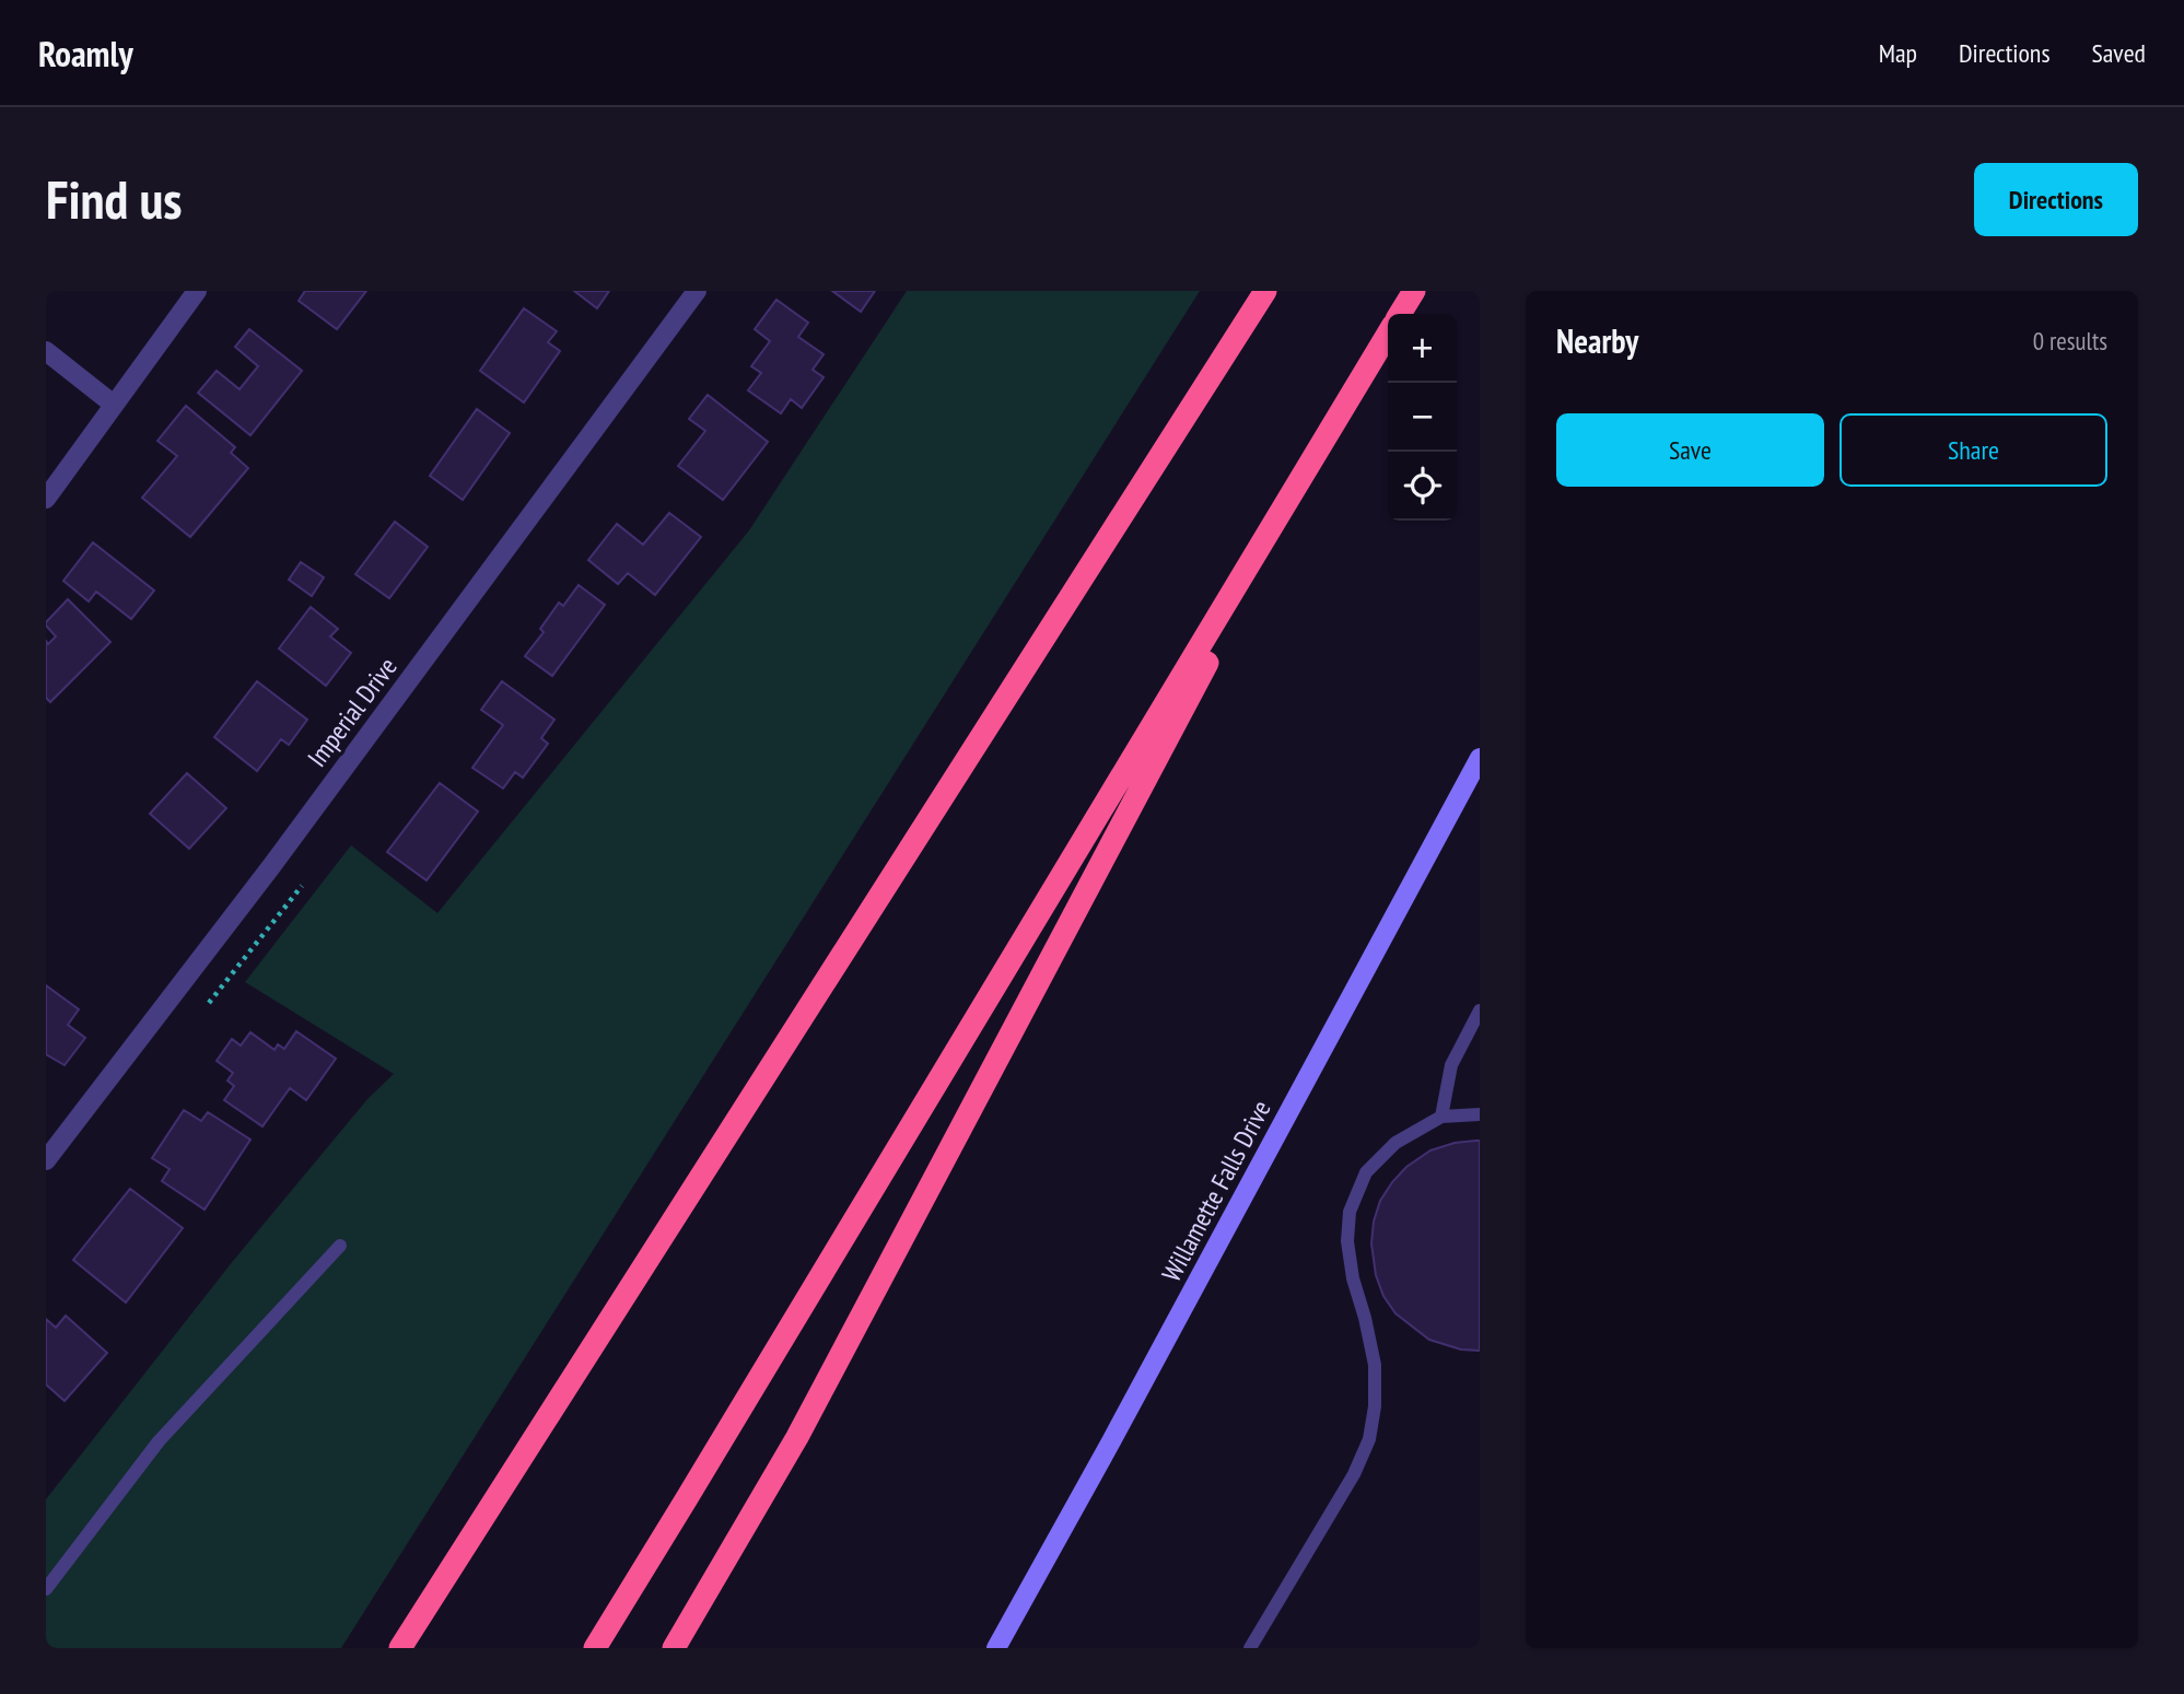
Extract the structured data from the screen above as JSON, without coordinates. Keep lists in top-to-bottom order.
{
  "streets": {
    "street": ["Imperial Drive", "Willamette Falls Drive"]
  },
  "page": {
    "header": "Roamly",
    "nav": ["Map", "Directions", "Saved"],
    "buttons": [
      "Directions",
      ["Save", "Share"]
    ],
    "title": "Find us",
    "heading": ["Nearby", "0 results"],
    "map_buttons": ["+", "−"]
  }
}
